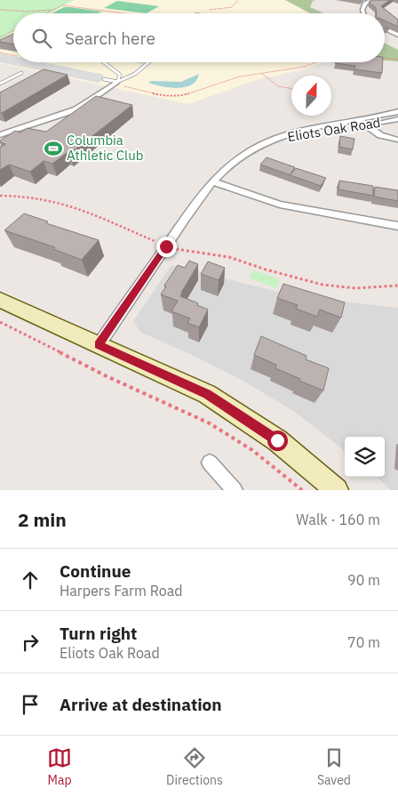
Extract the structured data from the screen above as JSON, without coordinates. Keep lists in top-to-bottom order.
{
  "streets": {
    "street": ["Eliots Oak Road"]
  },
  "places": {
    "sports": ["Columbia Athletic Club"]
  },
  "north": "top",
  "page": {
    "search": "Search here",
    "heading": ["2 min", "Walk · 160 m"],
    "list": [
      ["Continue", "Harpers Farm Road", "90 m"],
      ["Turn right", "Eliots Oak Road", "70 m"],
      "Arrive at destination"
    ],
    "nav": ["Map", "Directions", "Saved"]
  }
}
